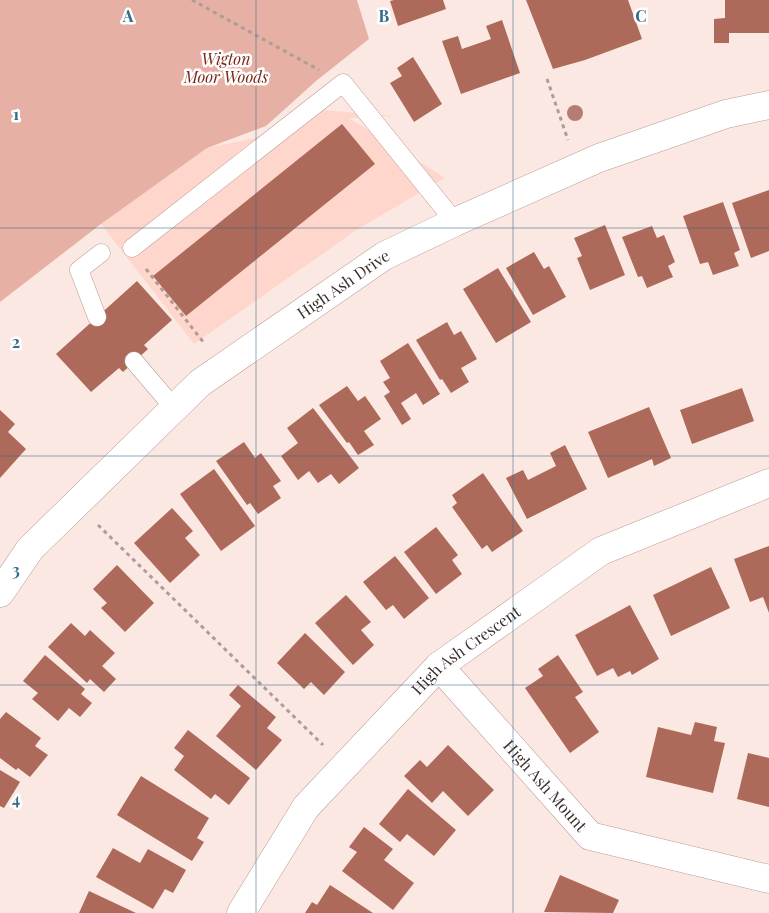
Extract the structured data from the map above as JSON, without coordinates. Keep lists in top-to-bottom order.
{
  "streets": {
    "street": ["High Ash Drive", "High Ash Crescent", "High Ash Mount"]
  },
  "crossings": [
    ["High Ash Crescent", "High Ash Mount"]
  ],
  "parks": ["Wigton Moor Woods"],
  "grid": {
    "columns": ["A", "B", "C"],
    "rows": [
      "1",
      "2",
      "3",
      "4"
    ]
  }
}
